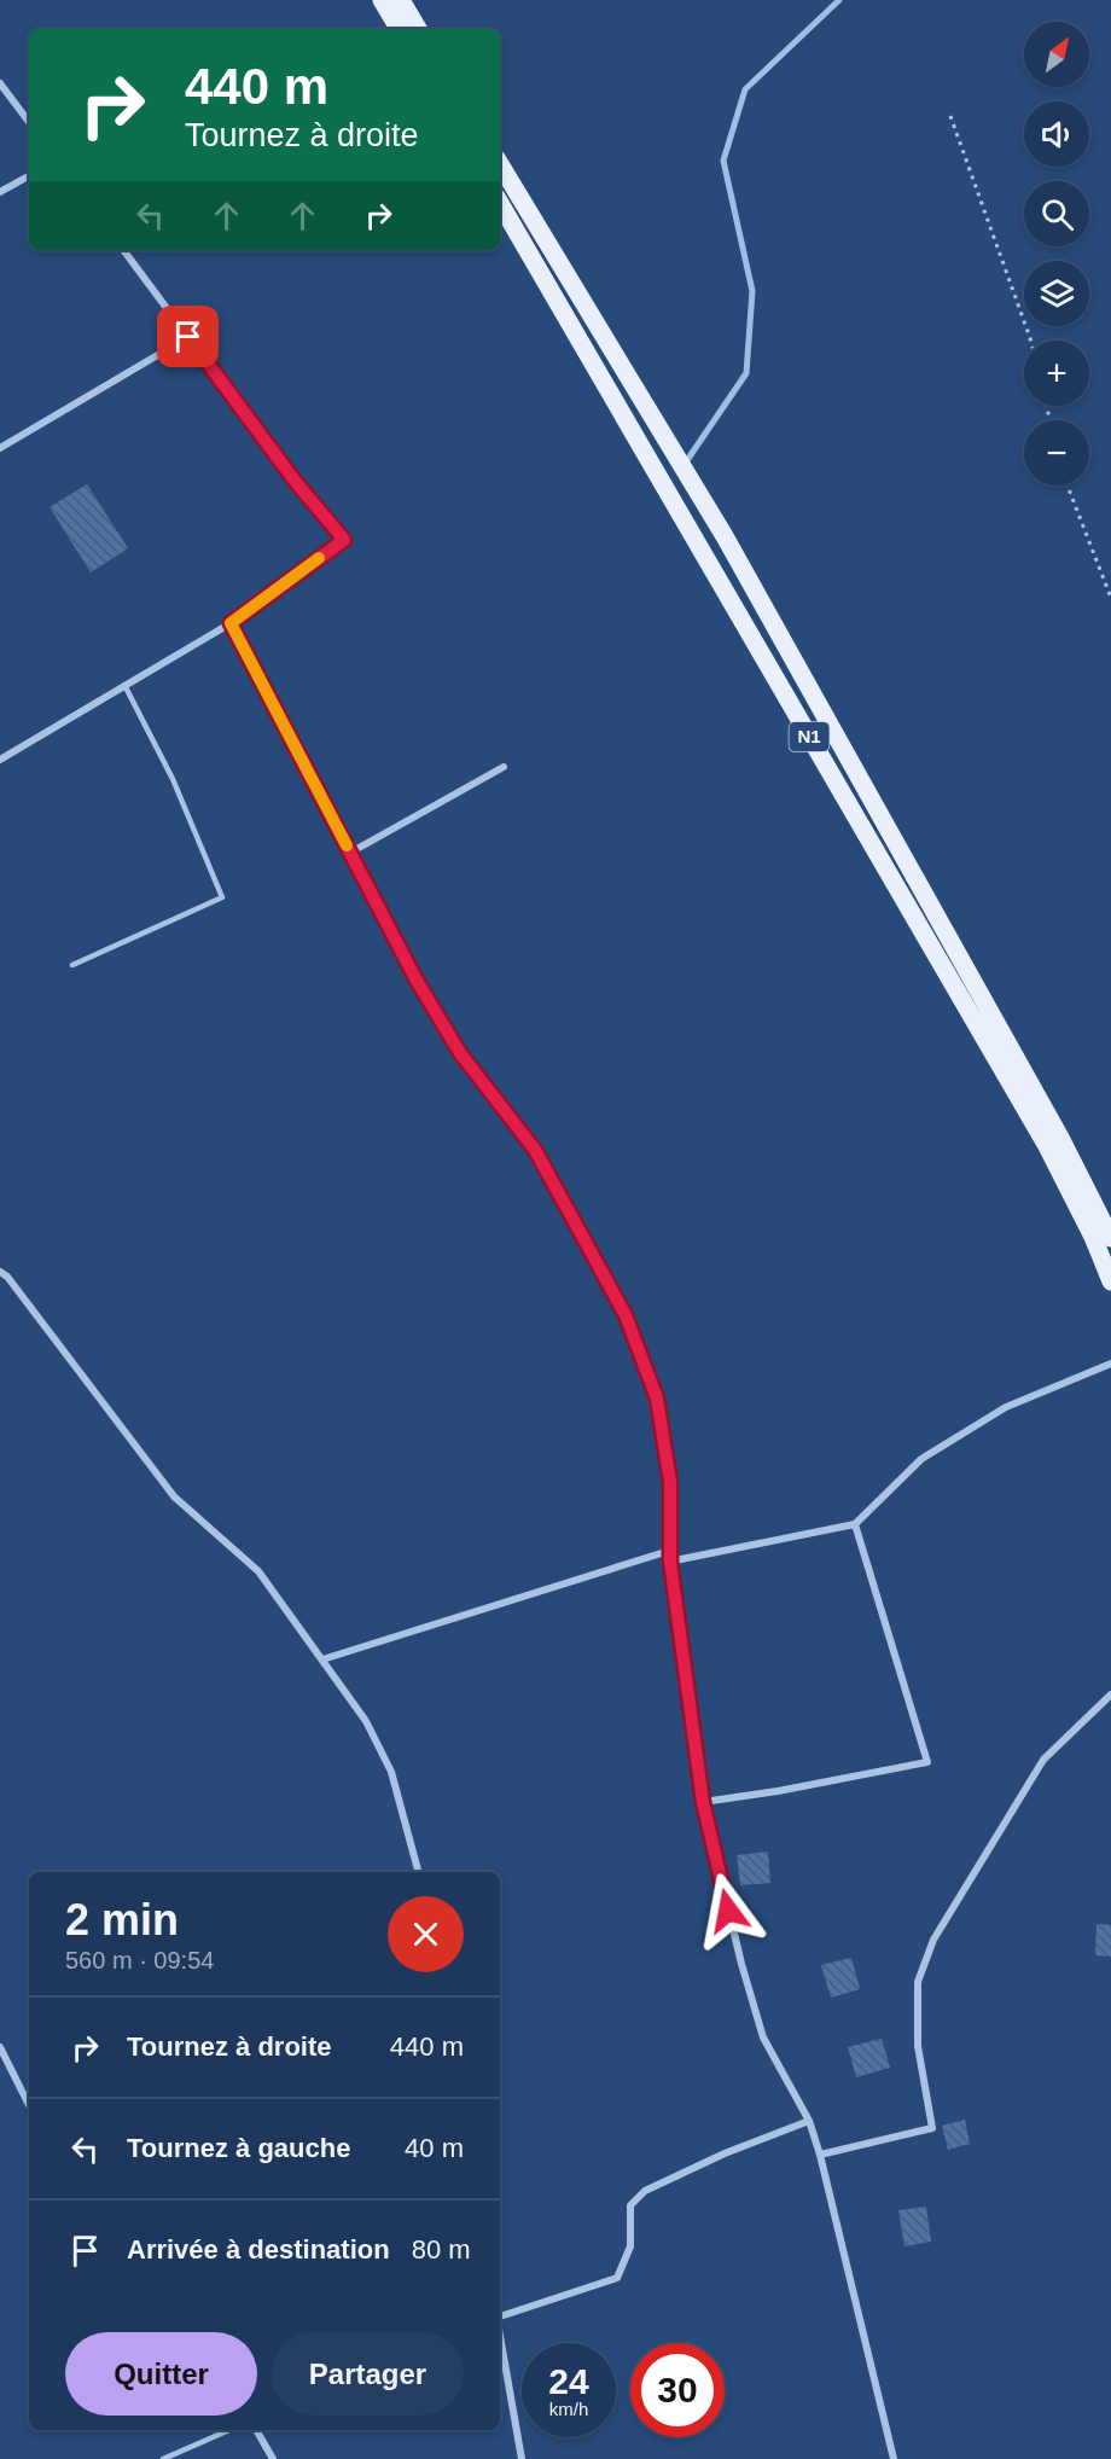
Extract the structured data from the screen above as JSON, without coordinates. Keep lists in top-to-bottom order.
{
  "streets": {
    "main road": ["N1"]
  },
  "north": "top right",
  "page": {
    "map_buttons": ["+", "−"],
    "turn": ["440 m", "Tournez à droite"],
    "heading": ["2 min", "560 m · 09:54"],
    "list": [
      {
        "name": "Tournez à droite",
        "value": "440 m"
      },
      {
        "name": "Tournez à gauche",
        "value": "40 m"
      },
      {
        "name": "Arrivée à destination",
        "value": "80 m"
      }
    ],
    "buttons": ["Quitter", "Partager"],
    "speed": "24 km/h",
    "limit": "30"
  }
}
